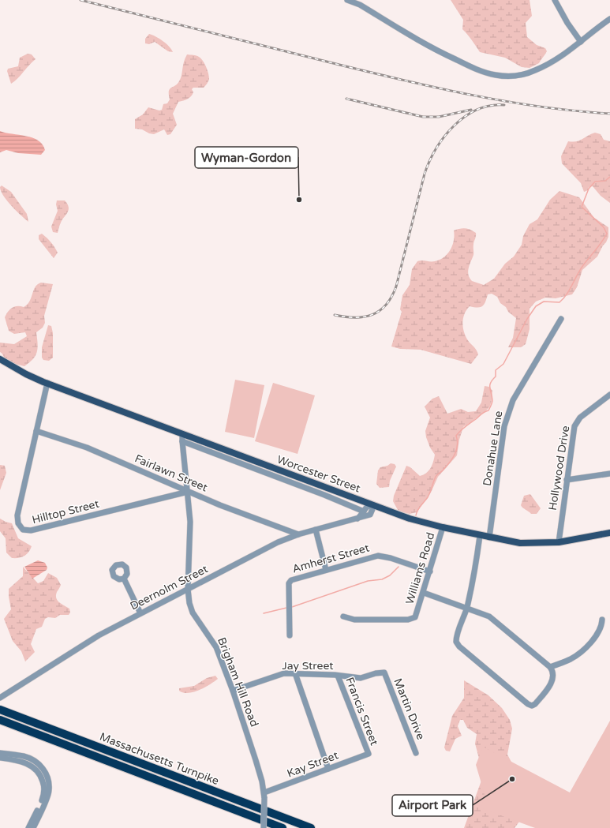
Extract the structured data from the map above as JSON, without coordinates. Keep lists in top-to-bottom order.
{
  "streets": {
    "highway": ["Massachusetts Turnpike"],
    "main road": ["Worcester Street"],
    "street": [
      "Donahue Lane",
      "Hollywood Drive",
      "Fairlawn Street",
      "Hilltop Street",
      "Amherst Street",
      "Williams Road",
      "Deernolm Street",
      "Jay Street",
      "Brigham Hill Road",
      "Martin Drive",
      "Francis Street",
      "Kay Street"
    ]
  },
  "crossings": [
    ["Donahue Lane", "Worcester Street"],
    ["Hollywood Drive", "Worcester Street"],
    ["Fairlawn Street", "Hilltop Street"],
    ["Fairlawn Street", "Deernolm Street"],
    ["Fairlawn Street", "Brigham Hill Road"],
    ["Worcester Street", "Hilltop Street"],
    ["Worcester Street", "Williams Road"],
    ["Worcester Street", "Deernolm Street"],
    ["Worcester Street", "Brigham Hill Road"],
    ["Hilltop Street", "Brigham Hill Road"],
    ["Amherst Street", "Williams Road"],
    ["Deernolm Street", "Brigham Hill Road"],
    ["Jay Street", "Brigham Hill Road"],
    ["Jay Street", "Martin Drive"],
    ["Jay Street", "Francis Street"],
    ["Brigham Hill Road", "Kay Street"],
    ["Francis Street", "Kay Street"]
  ],
  "places": ["Wyman-Gordon", "Airport Park"]
}
